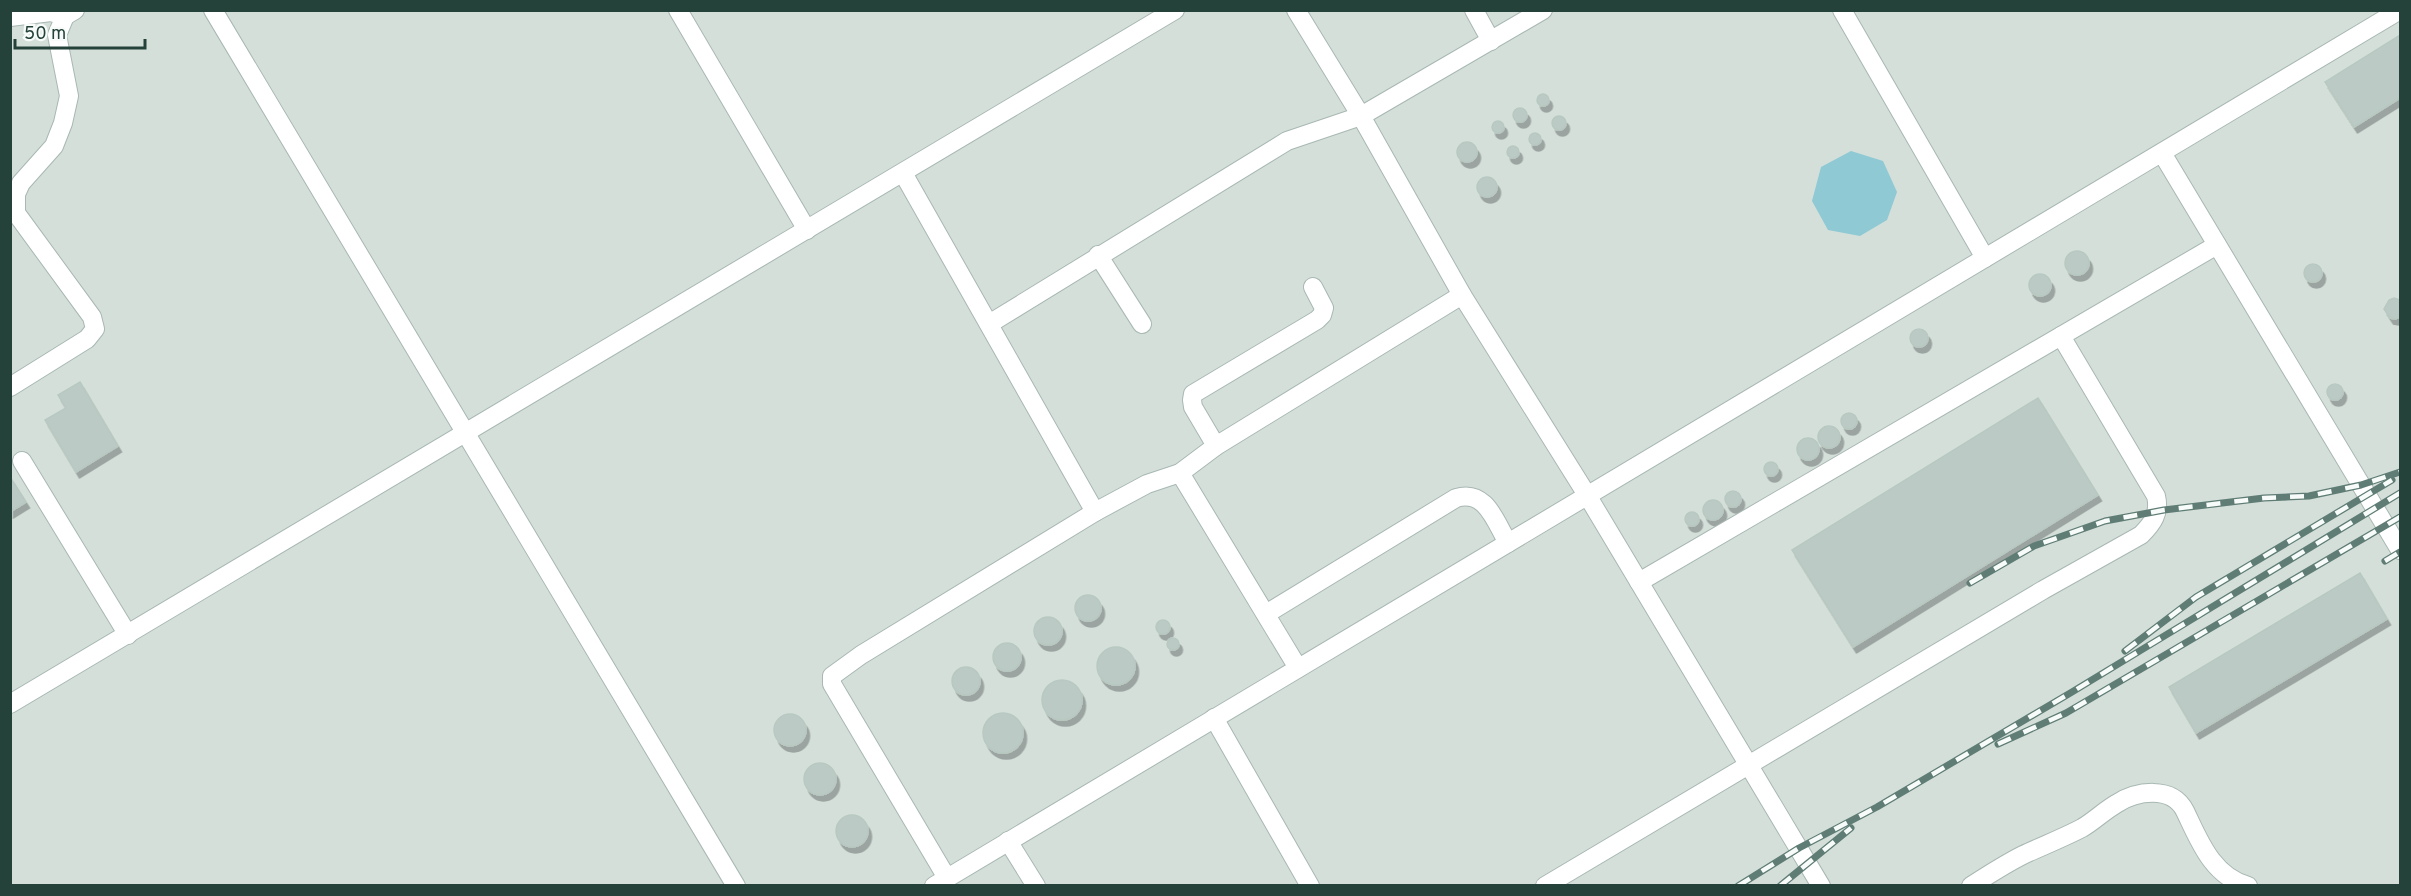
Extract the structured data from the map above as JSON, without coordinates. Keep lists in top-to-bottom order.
{
  "scale_bar": "50 m"
}
